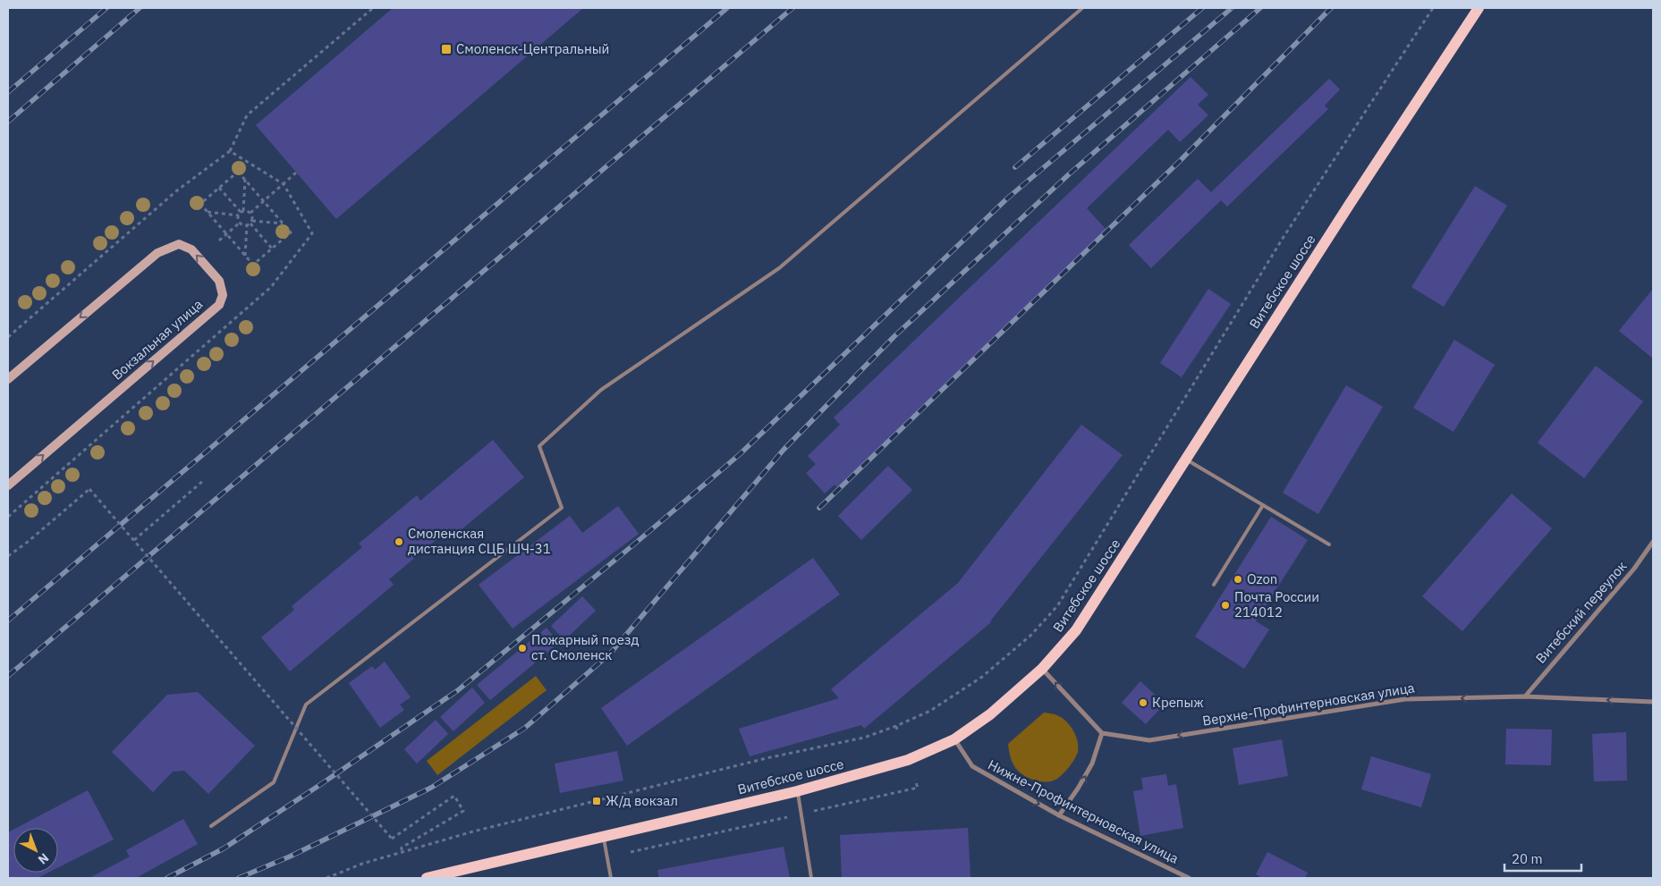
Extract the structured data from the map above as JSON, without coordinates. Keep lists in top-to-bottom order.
{
  "streets": {
    "main road": ["Витебское шоссе", "Вокзальная улица"],
    "street": ["Витебский переулок", "Верхне-Профинтерновская улица", "Нижне-Профинтерновская улица"]
  },
  "crossings": [
    ["Витебское шоссе", "Нижне-Профинтерновская улица"],
    ["Витебский переулок", "Верхне-Профинтерновская улица"]
  ],
  "one_way": ["Верхне-Профинтерновская улица", "Нижне-Профинтерновская улица"],
  "places": {
    "transit": ["Смоленск-Центральный", "Ж/д вокзал"],
    "other": [
      "Смоленская дистанция СЦБ ШЧ-31",
      "Ozon",
      "Почта России 214012",
      "Пожарный поезд ст. Смоленск",
      "Крепыж"
    ]
  },
  "scale_bar": "20 m",
  "north": "bottom right"
}
